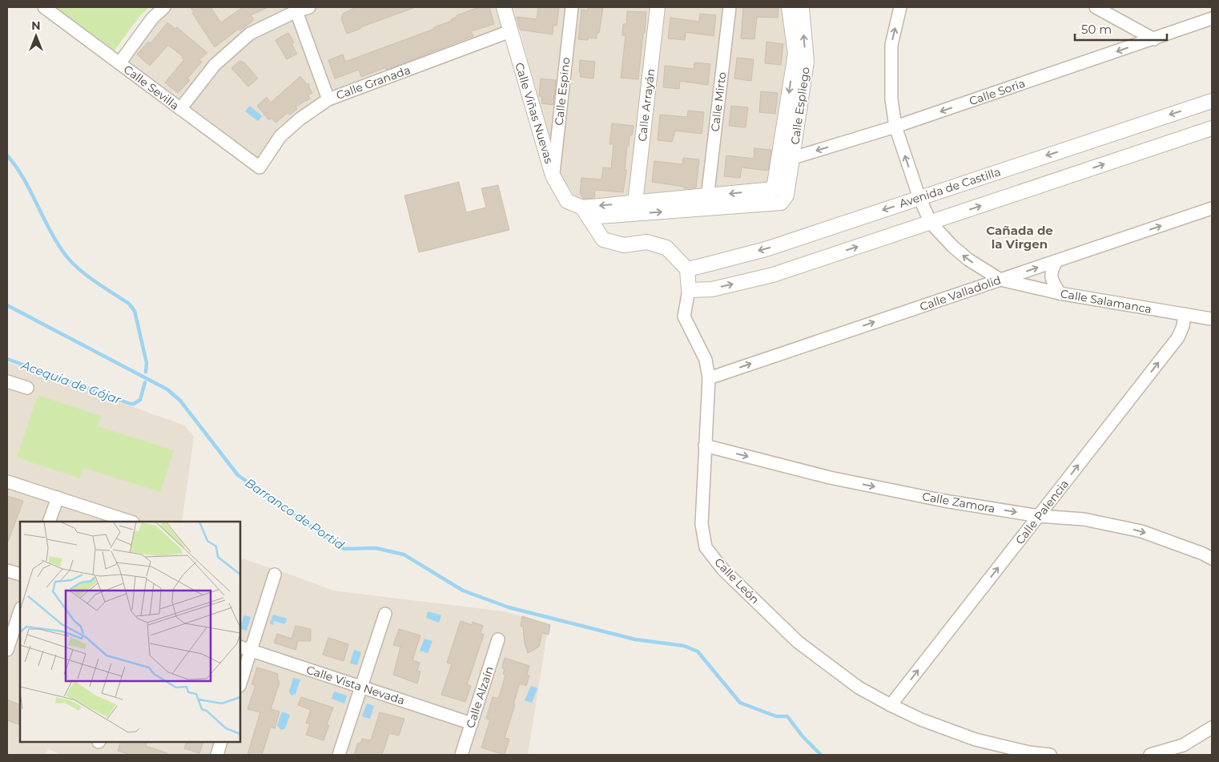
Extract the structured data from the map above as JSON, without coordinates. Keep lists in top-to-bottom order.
{
  "streets": {
    "street": [
      "Calle Granada",
      "Calle Sevilla",
      "Calle Espino",
      "Calle Soria",
      "Calle Mirto",
      "Calle Arrayán",
      "Calle Espliego",
      "Calle Viñas Nuevas",
      "Avenida de Castilla",
      "Calle Valladolid",
      "Calle Salamanca",
      "Calle Zamora",
      "Calle Palencia",
      "Calle León",
      "Calle Vista Nevada",
      "Calle Alzaín"
    ]
  },
  "crossings": [
    ["Calle Granada", "Calle Sevilla"],
    ["Calle Granada", "Calle Viñas Nuevas"],
    ["Calle Espino", "Calle Viñas Nuevas"],
    ["Calle Soria", "Calle Espliego"],
    ["Calle Mirto", "Calle Espliego"],
    ["Avenida de Castilla", "Calle León"],
    ["Calle Valladolid", "Calle Salamanca"],
    ["Calle Valladolid", "Calle León"],
    ["Calle Salamanca", "Calle Palencia"],
    ["Calle Zamora", "Calle Palencia"],
    ["Calle Zamora", "Calle León"],
    ["Calle Palencia", "Calle León"],
    ["Calle Vista Nevada", "Calle Alzaín"]
  ],
  "one_way": ["Calle Zamora", "Calle Palencia"],
  "districts": ["Cañada de la Virgen"],
  "water": ["Acequia de Gójar", "Barranco de Portid"],
  "scale_bar": "50 m",
  "north": "top"
}
